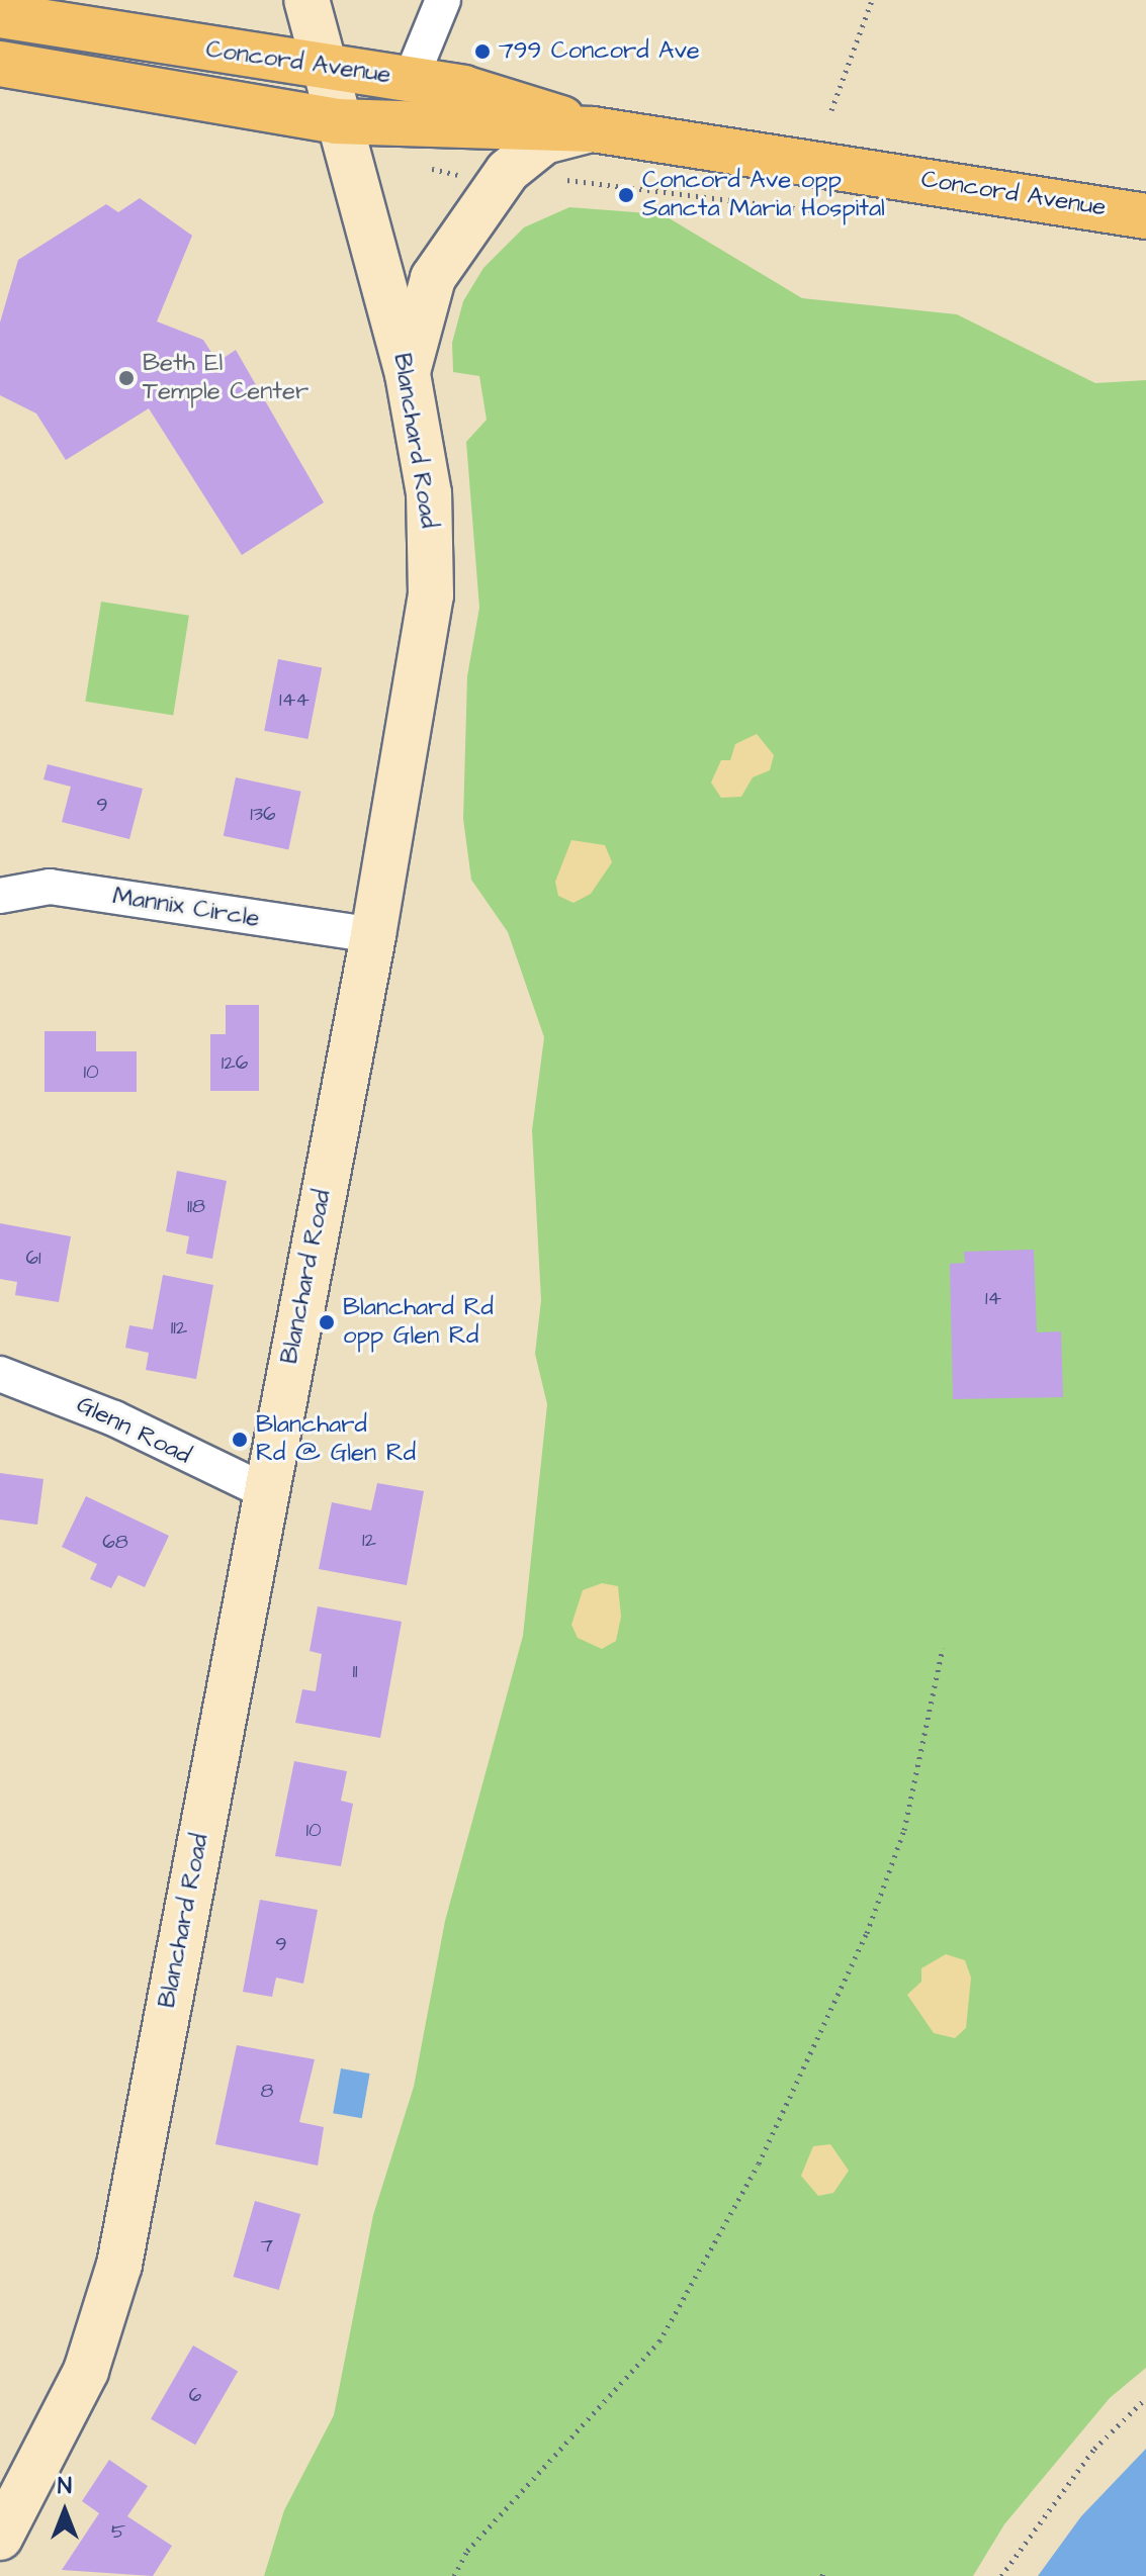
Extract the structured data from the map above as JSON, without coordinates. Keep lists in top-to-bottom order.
{
  "streets": {
    "main road": ["Concord Avenue"],
    "street": ["Blanchard Road", "Mannix Circle", "Glenn Road"]
  },
  "crossings": [
    ["Concord Avenue", "Blanchard Road"],
    ["Blanchard Road", "Mannix Circle"],
    ["Blanchard Road", "Glenn Road"]
  ],
  "places": [
    "799 Concord Ave",
    "Concord Ave opp Sancta Maria Hospital",
    "Beth El Temple Center",
    "Blanchard Rd opp Glen Rd",
    "Blanchard Rd @ Glen Rd"
  ],
  "house_numbers": [
    "144",
    "9",
    "136",
    "126",
    "10",
    "118",
    "61",
    "14",
    "112",
    "12",
    "68",
    "11",
    "10",
    "9",
    "8",
    "7",
    "6",
    "5"
  ],
  "north": "top"
}
